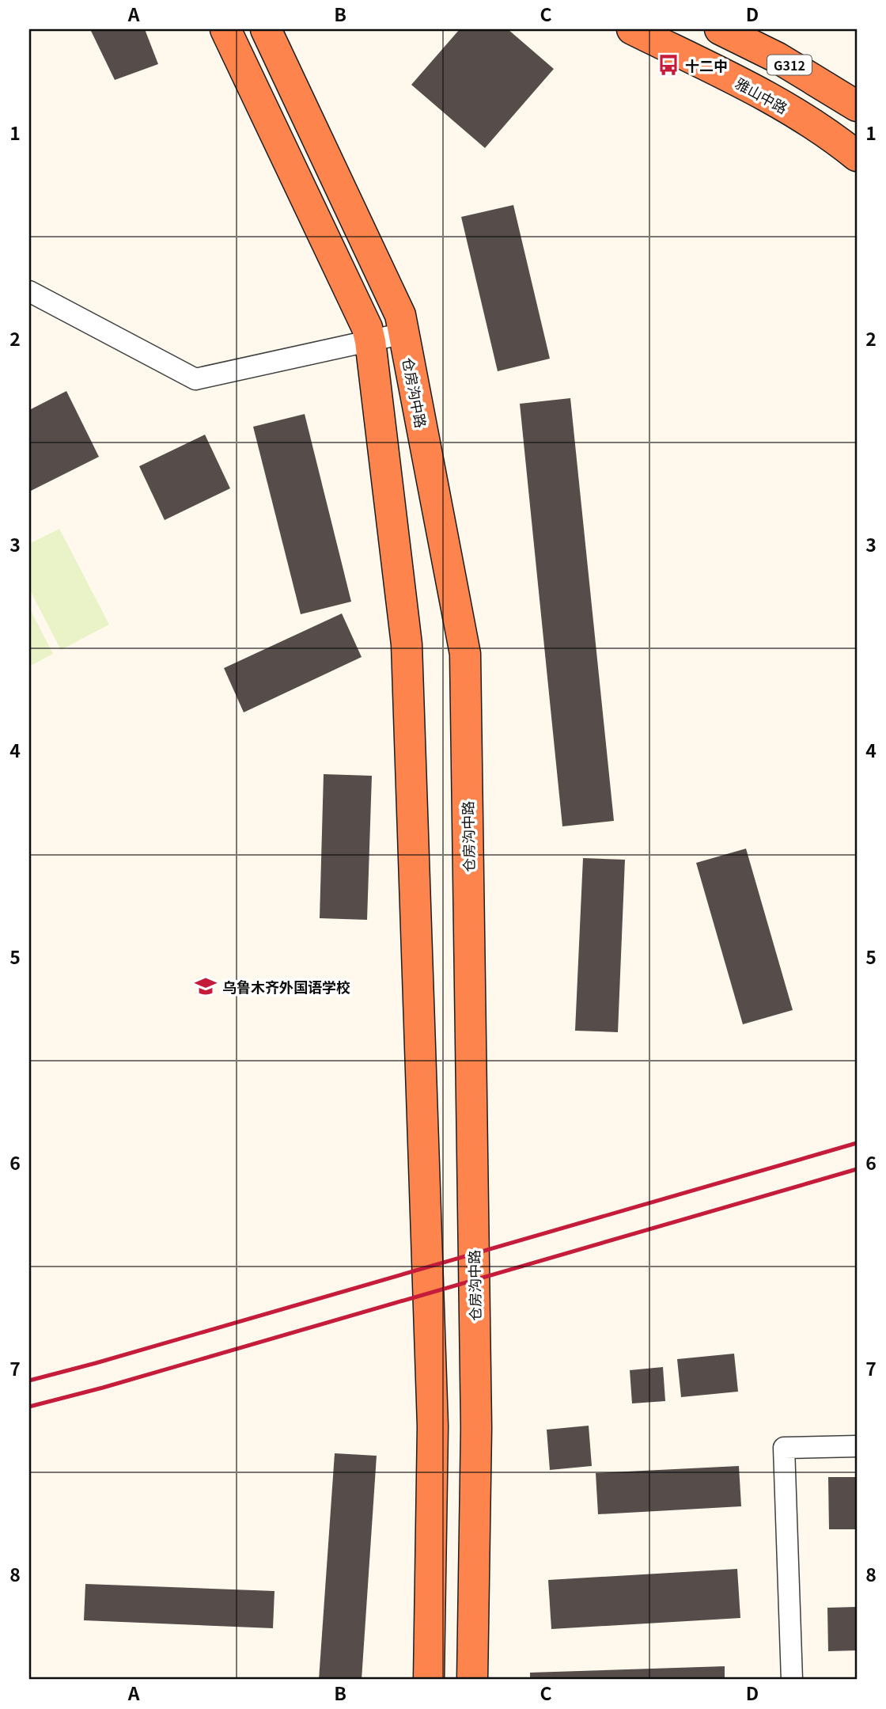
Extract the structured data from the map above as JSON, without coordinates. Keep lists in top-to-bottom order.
{
  "streets": {
    "highway": ["G312", "雅山中路", "仓房沟中路"]
  },
  "places": {
    "bus stop": ["十二中"],
    "school or university": ["乌鲁木齐外国语学校"]
  },
  "grid": {
    "columns": [
      "A",
      "B",
      "C",
      "D"
    ],
    "rows": [
      "1",
      "2",
      "3",
      "4",
      "5",
      "6",
      "7",
      "8"
    ]
  }
}
